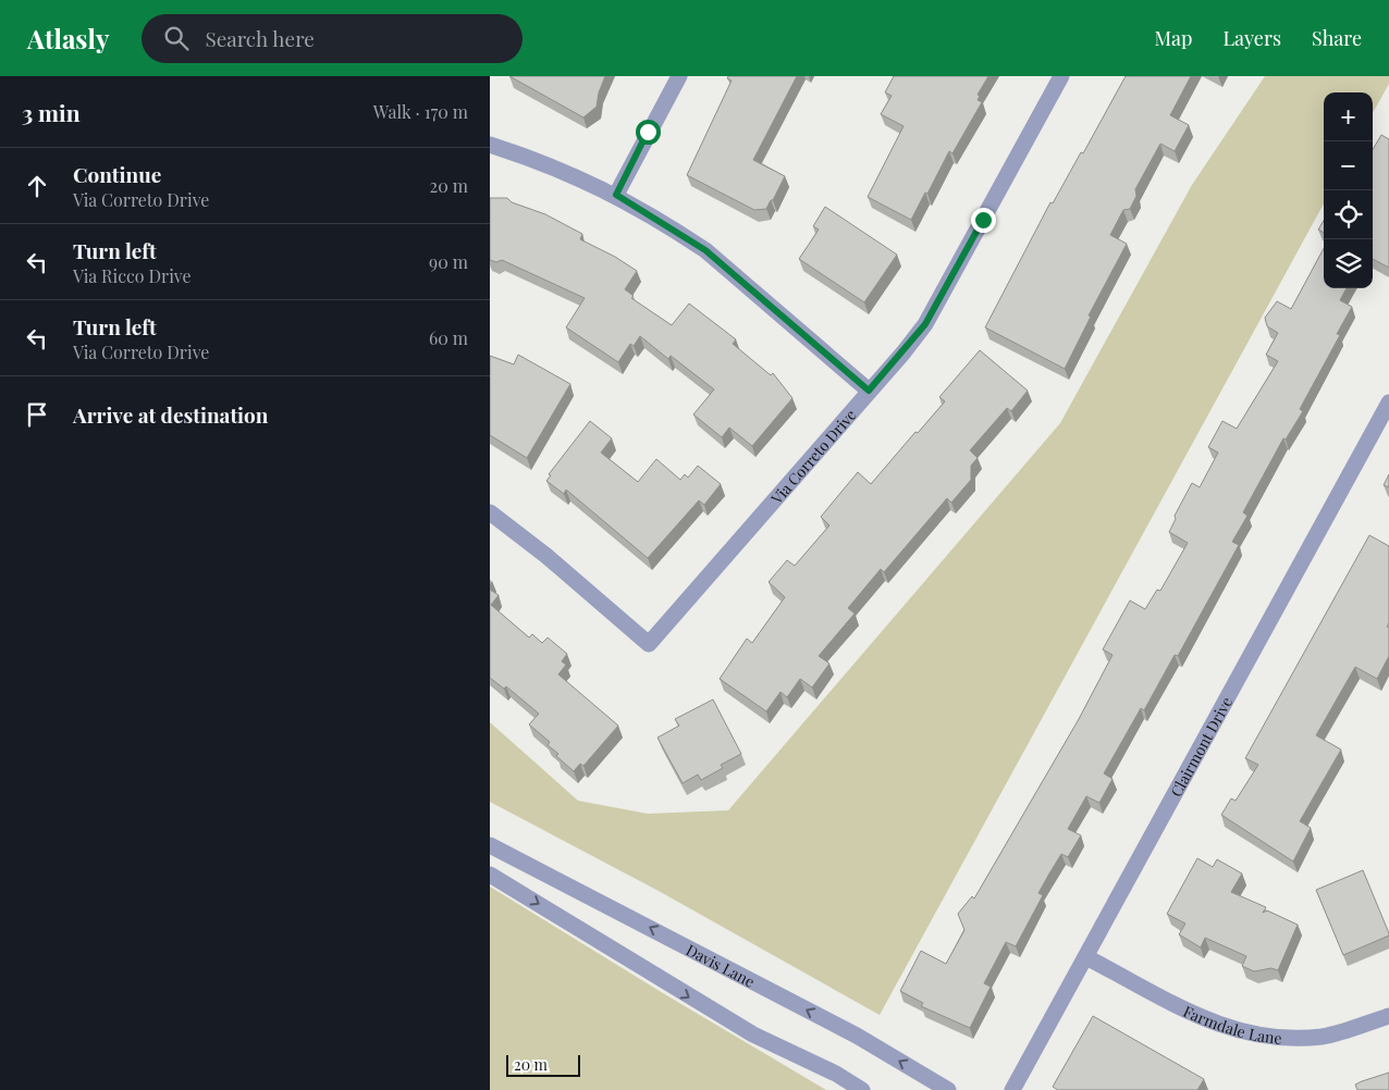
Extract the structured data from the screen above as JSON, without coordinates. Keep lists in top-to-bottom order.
{
  "streets": {
    "street": [
      "Via Correto Drive",
      "Clairmont Drive",
      "Davis Lane",
      "Farmdale Lane"
    ]
  },
  "crossings": [
    ["Clairmont Drive", "Farmdale Lane"]
  ],
  "scale_bar": "20 m",
  "page": {
    "header": "Atlasly",
    "search": "Search here",
    "nav": ["Map", "Layers", "Share"],
    "heading": ["3 min", "Walk · 170 m"],
    "map_buttons": ["+", "−"],
    "list": [
      ["Continue", "Via Correto Drive", "20 m"],
      ["Turn left", "Via Ricco Drive", "90 m"],
      ["Turn left", "Via Correto Drive", "60 m"],
      "Arrive at destination"
    ],
    "scale": "20 m"
  }
}
